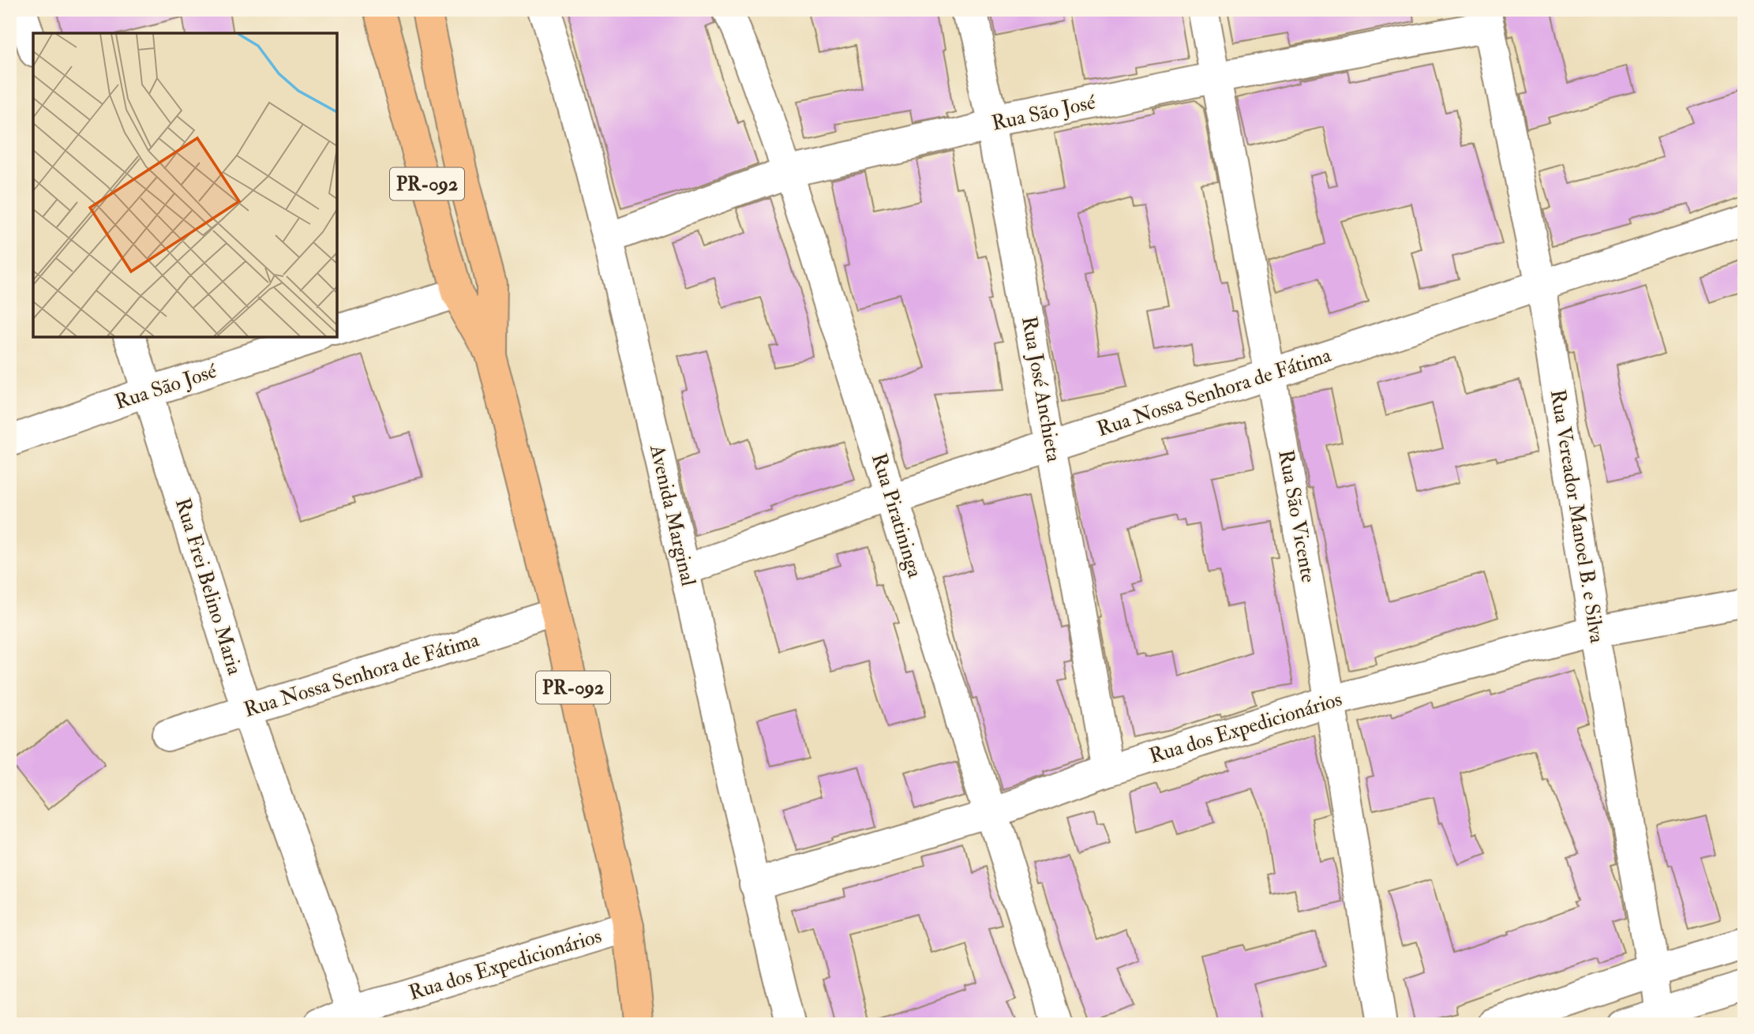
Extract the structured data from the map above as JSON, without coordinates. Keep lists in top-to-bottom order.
{
  "streets": {
    "main road": ["PR-092"],
    "street": [
      "Rua São José",
      "Rua José Anchieta",
      "Rua Nossa Senhora de Fátima",
      "Avenida Marginal",
      "Rua Piratininga",
      "Rua São Vicente",
      "Rua Vereador Manoel B. e Silva",
      "Rua Frei Belino Maria",
      "Rua dos Expedicionários"
    ]
  },
  "crossings": [
    ["Rua São José", "Rua José Anchieta"],
    ["Rua São José", "Avenida Marginal"],
    ["Rua São José", "Rua Piratininga"],
    ["Rua São José", "Rua São Vicente"],
    ["Rua São José", "Rua Vereador Manoel B. e Silva"],
    ["Rua São José", "Rua Frei Belino Maria"],
    ["PR-092", "Rua Nossa Senhora de Fátima"],
    ["PR-092", "Rua dos Expedicionários"],
    ["Rua José Anchieta", "Rua Nossa Senhora de Fátima"],
    ["Rua José Anchieta", "Rua dos Expedicionários"],
    ["Rua Nossa Senhora de Fátima", "Avenida Marginal"],
    ["Rua Nossa Senhora de Fátima", "Rua Piratininga"],
    ["Rua Nossa Senhora de Fátima", "Rua São Vicente"],
    ["Rua Nossa Senhora de Fátima", "Rua Vereador Manoel B. e Silva"],
    ["Rua Nossa Senhora de Fátima", "Rua Frei Belino Maria"],
    ["Avenida Marginal", "Rua dos Expedicionários"],
    ["Rua Piratininga", "Rua dos Expedicionários"],
    ["Rua São Vicente", "Rua dos Expedicionários"],
    ["Rua Vereador Manoel B. e Silva", "Rua dos Expedicionários"],
    ["Rua Frei Belino Maria", "Rua dos Expedicionários"]
  ]
}
